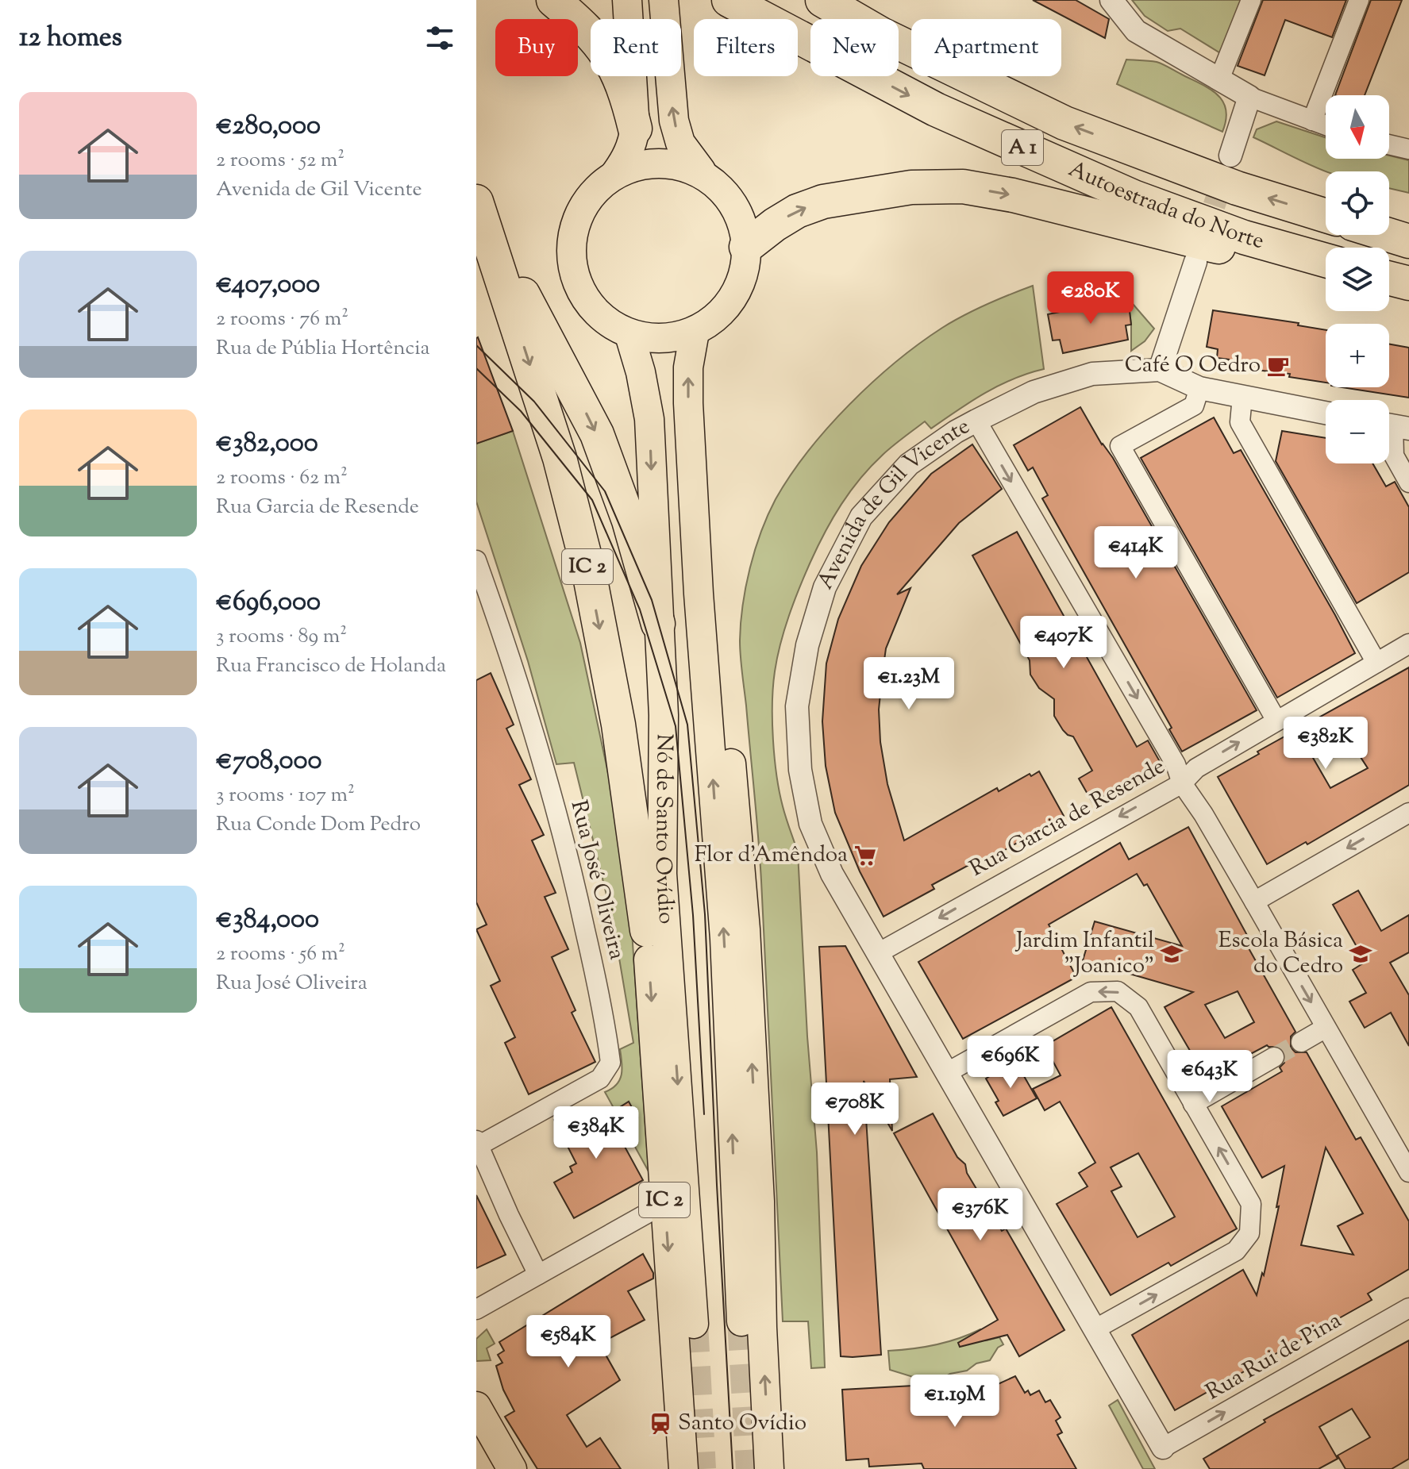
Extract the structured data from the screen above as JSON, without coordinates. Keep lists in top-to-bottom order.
{
  "streets": {
    "highway": ["A 1", "Autoestrada do Norte", "IC 2"],
    "main road": ["Nó de Santo Ovídio"],
    "street": [
      "Avenida de Gil Vicente",
      "Rua Garcia de Resende",
      "Rua José Oliveira",
      "Rua Rui de Pina"
    ]
  },
  "crossings": [
    ["Avenida de Gil Vicente", "Rua Garcia de Resende"],
    ["Avenida de Gil Vicente", "Rua Rui de Pina"],
    ["IC 2", "Nó de Santo Ovídio"]
  ],
  "one_way": ["Rua Rui de Pina"],
  "places": {
    "cafe": ["Café O Oedro"],
    "supermarket": ["Flor d'Amêndoa"],
    "school or university": ["Jardim Infantil \"Joanico\"", "Escola Básica do Cedro"],
    "station": ["Santo Ovídio"]
  },
  "north": "bottom",
  "page": {
    "heading": "12 homes",
    "chip": [
      "Buy",
      "Rent",
      "Filters",
      "New",
      "Apartment"
    ],
    "list": [
      {
        "name": "€280,000",
        "note": "2 rooms · 52 m² · Avenida de Gil Vicente"
      },
      {
        "name": "€407,000",
        "note": "2 rooms · 76 m² · Rua de Públia Hortência"
      },
      {
        "name": "€382,000",
        "note": "2 rooms · 62 m² · Rua Garcia de Resende"
      },
      {
        "name": "€696,000",
        "note": "3 rooms · 89 m² · Rua Francisco de Holanda"
      },
      {
        "name": "€708,000",
        "note": "3 rooms · 107 m² · Rua Conde Dom Pedro"
      },
      {
        "name": "€384,000",
        "note": "2 rooms · 56 m² · Rua José Oliveira"
      }
    ],
    "map_buttons": ["+", "−"],
    "price": [
      "€280K",
      "€414K",
      "€407K",
      "€1.23M",
      "€382K",
      "€696K",
      "€643K",
      "€708K",
      "€384K",
      "€376K",
      "€584K",
      "€1.19M"
    ]
  }
}
